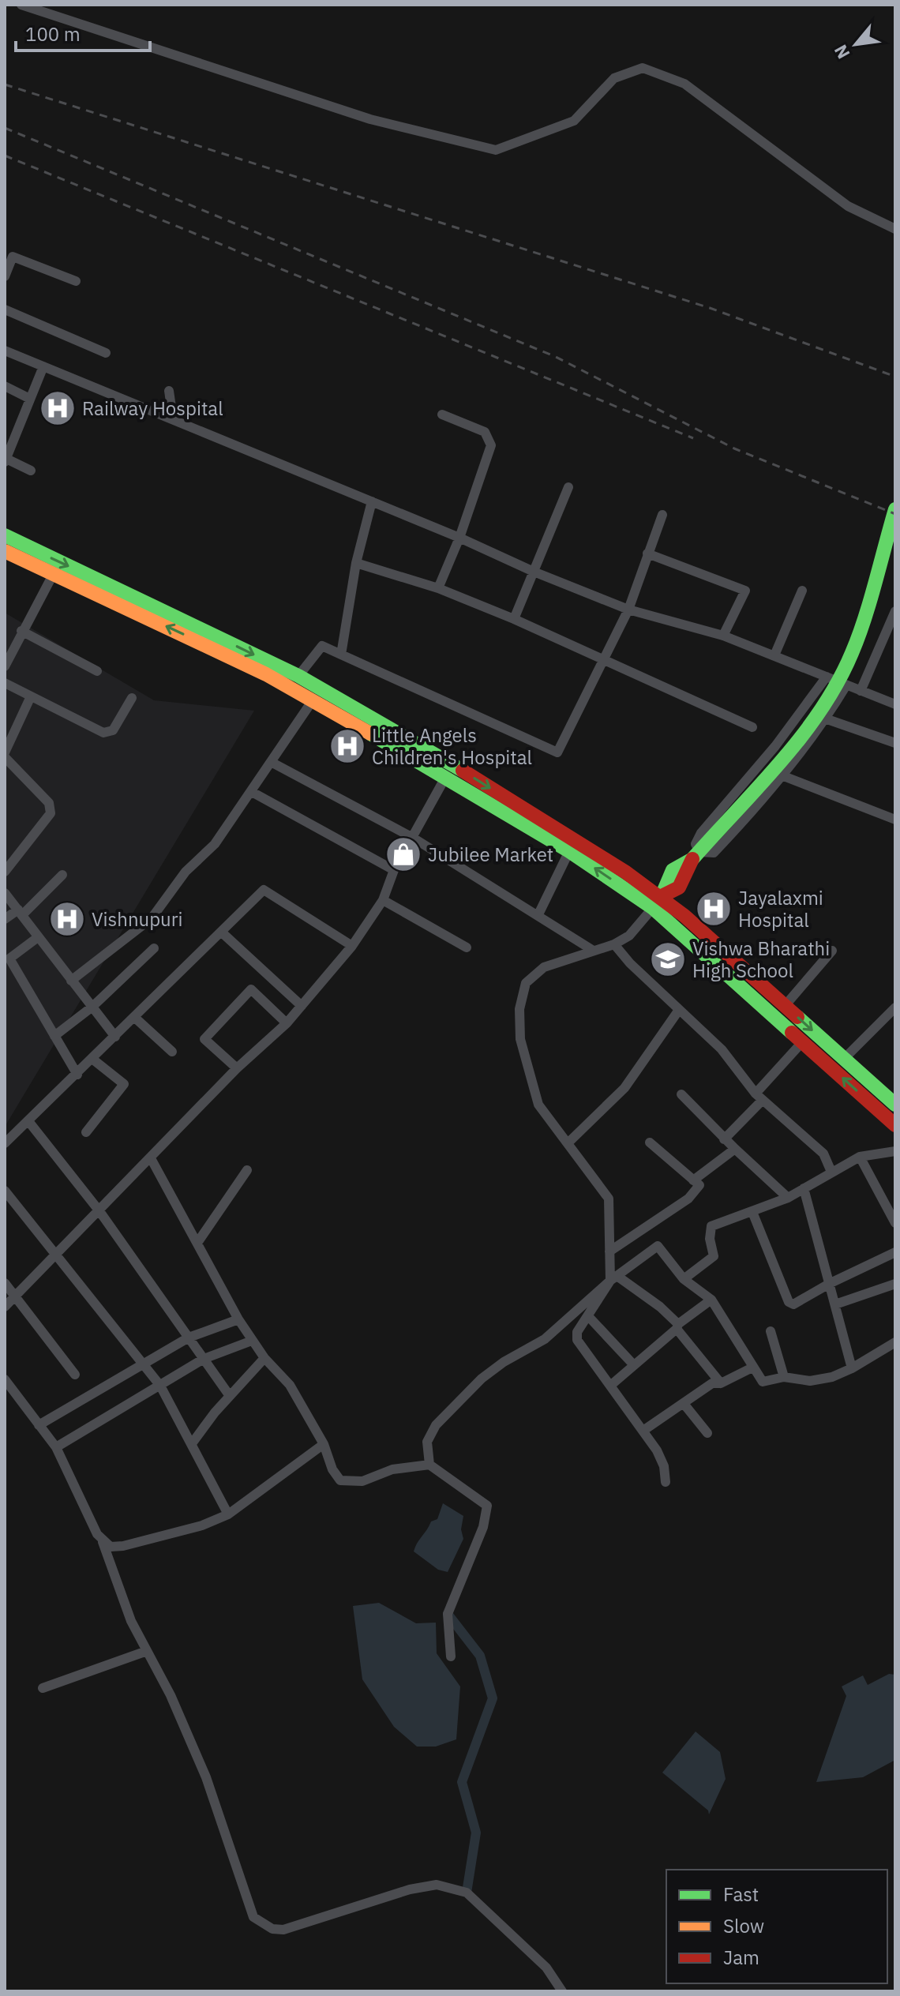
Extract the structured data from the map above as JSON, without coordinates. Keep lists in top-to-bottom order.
{
  "places": {
    "hospital": [
      "Railway Hospital",
      "Little Angels Children's Hospital",
      "Jayalaxmi Hospital",
      "Vishnupuri"
    ],
    "shop": ["Jubilee Market"],
    "school or university": ["Vishwa Bharathi High School"]
  },
  "legend": ["Fast", "Slow", "Jam"],
  "scale_bar": "100 m",
  "north": "bottom left"
}
